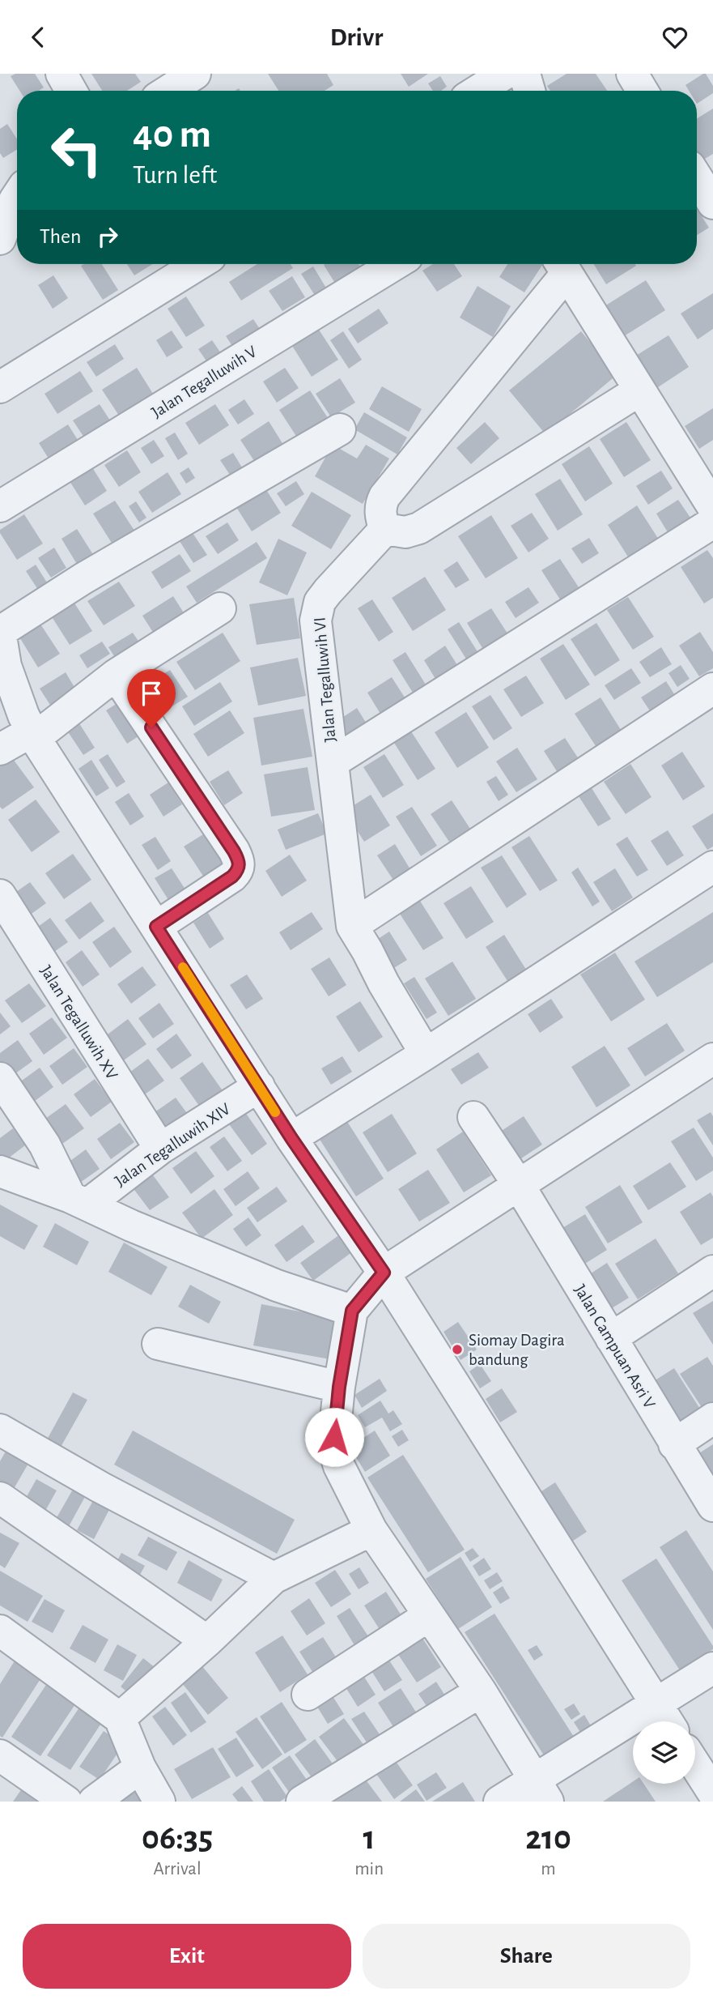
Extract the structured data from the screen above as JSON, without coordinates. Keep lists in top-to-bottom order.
{
  "streets": {
    "street": [
      "Jalan Tegalluwih V",
      "Jalan Tegalluwih VI",
      "Jalan Tegalluwih XV",
      "Jalan Tegalluwih XIV",
      "Jalan Campuan Asri V"
    ]
  },
  "crossings": [
    ["Jalan Tegalluwih XV", "Jalan Tegalluwih XIV"]
  ],
  "places": ["Siomay Dagira bandung"],
  "page": {
    "header": "Drivr",
    "turn": ["40 m", "Turn left"],
    "then": "Then",
    "eta": [
      "06:35",
      "Arrival",
      "1",
      "min",
      "210",
      "m"
    ],
    "buttons": ["Exit", "Share"]
  }
}
